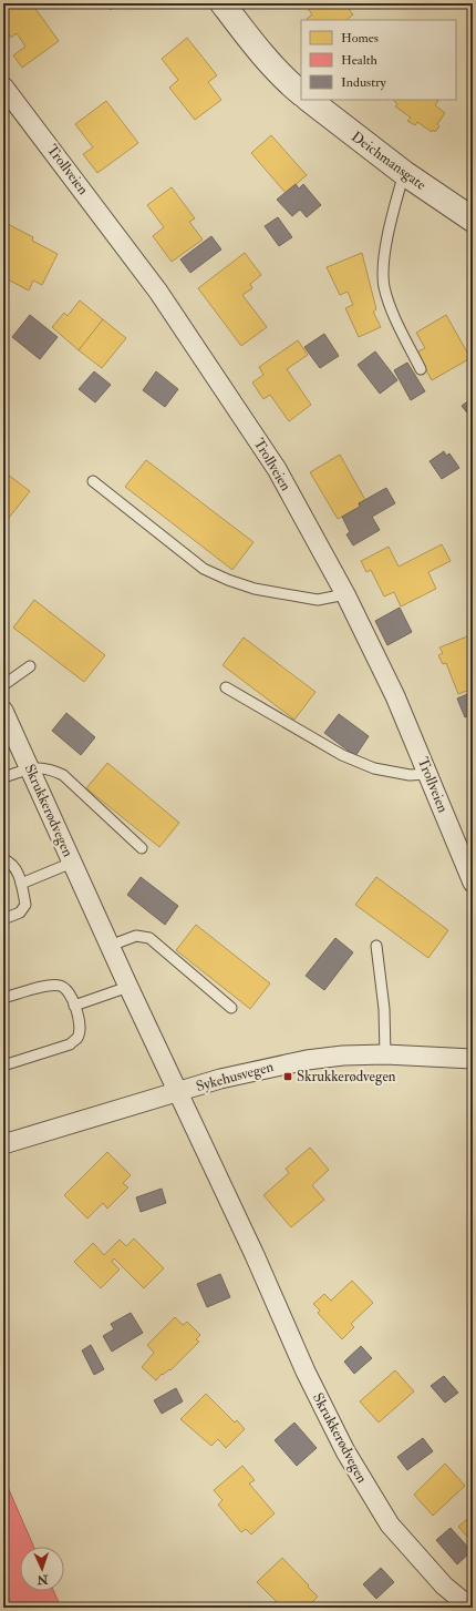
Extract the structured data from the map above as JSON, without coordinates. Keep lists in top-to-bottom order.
{
  "streets": {
    "street": [
      "Deichmansgate",
      "Trollveien",
      "Skrukkerødvegen",
      "Sykehusvegen"
    ]
  },
  "crossings": [
    ["Skrukkerødvegen", "Sykehusvegen"]
  ],
  "places": {
    "transit": ["Skrukkerødvegen"]
  },
  "legend": ["Homes", "Health", "Industry"],
  "north": "bottom"
}
